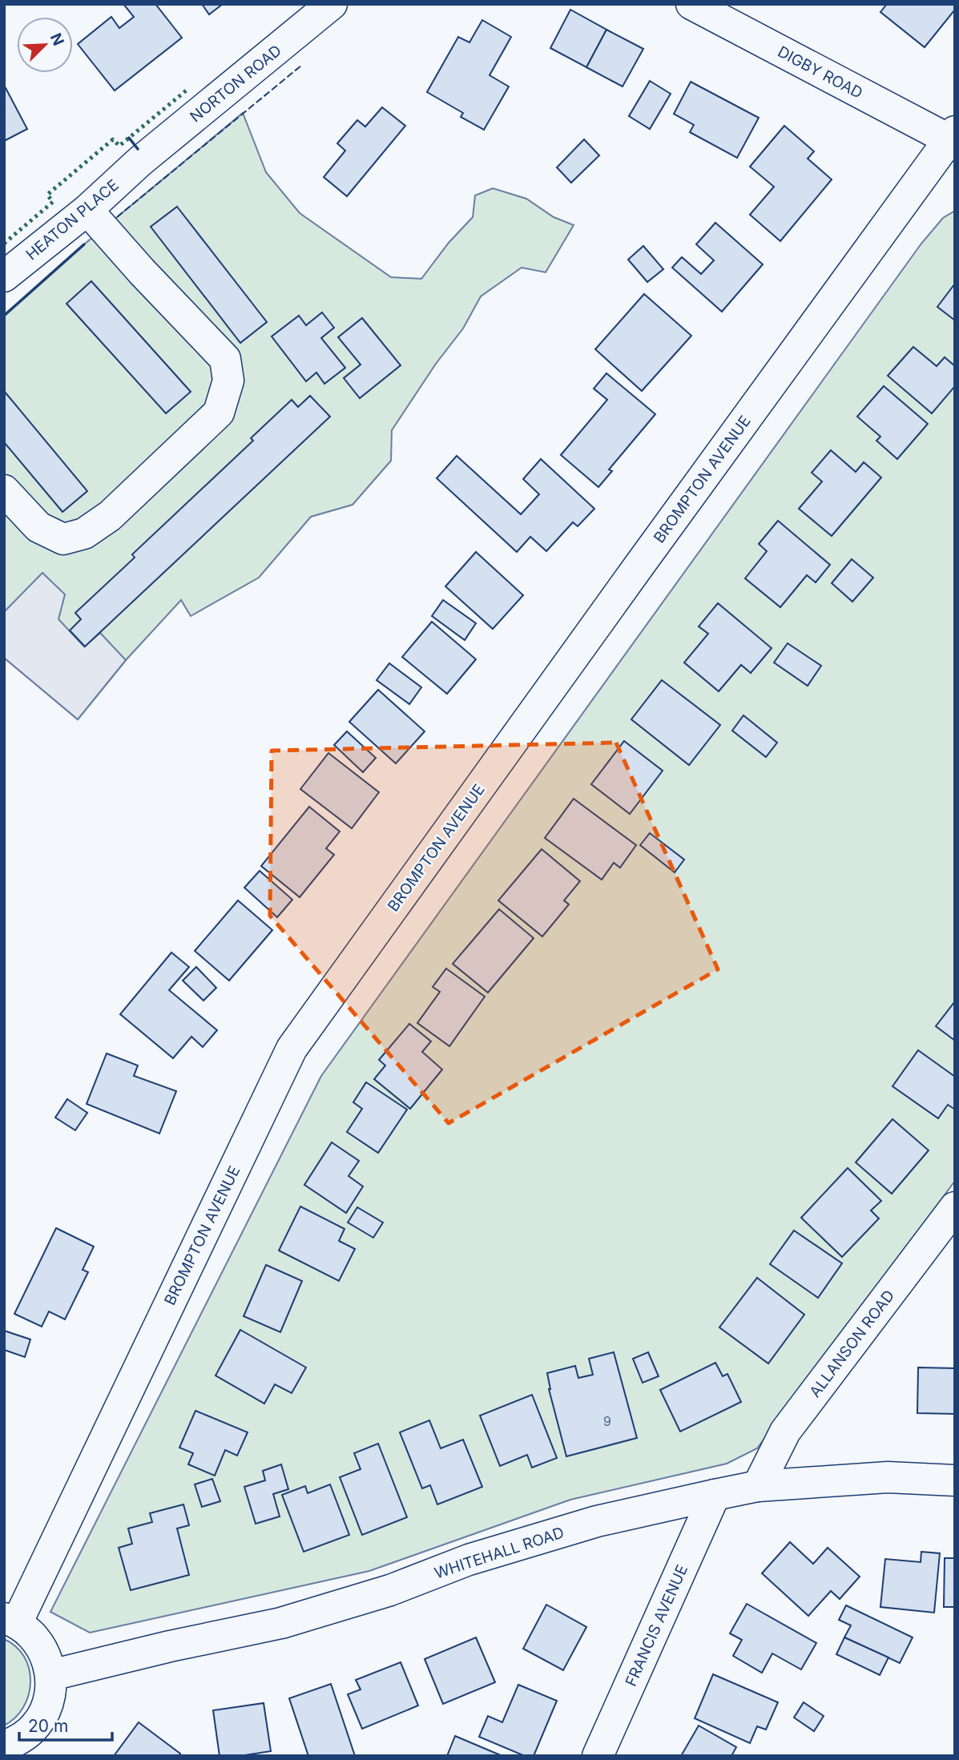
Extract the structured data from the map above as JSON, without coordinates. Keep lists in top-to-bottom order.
{
  "streets": {
    "street": [
      "DIGBY ROAD",
      "NORTON ROAD",
      "HEATON PLACE",
      "BROMPTON AVENUE",
      "ALLANSON ROAD",
      "WHITEHALL ROAD",
      "FRANCIS AVENUE"
    ]
  },
  "crossings": [
    ["DIGBY ROAD", "BROMPTON AVENUE"],
    ["NORTON ROAD", "HEATON PLACE"],
    ["ALLANSON ROAD", "WHITEHALL ROAD"],
    ["WHITEHALL ROAD", "FRANCIS AVENUE"]
  ],
  "house_numbers": ["9"],
  "scale_bar": "20 m",
  "north": "top right"
}
